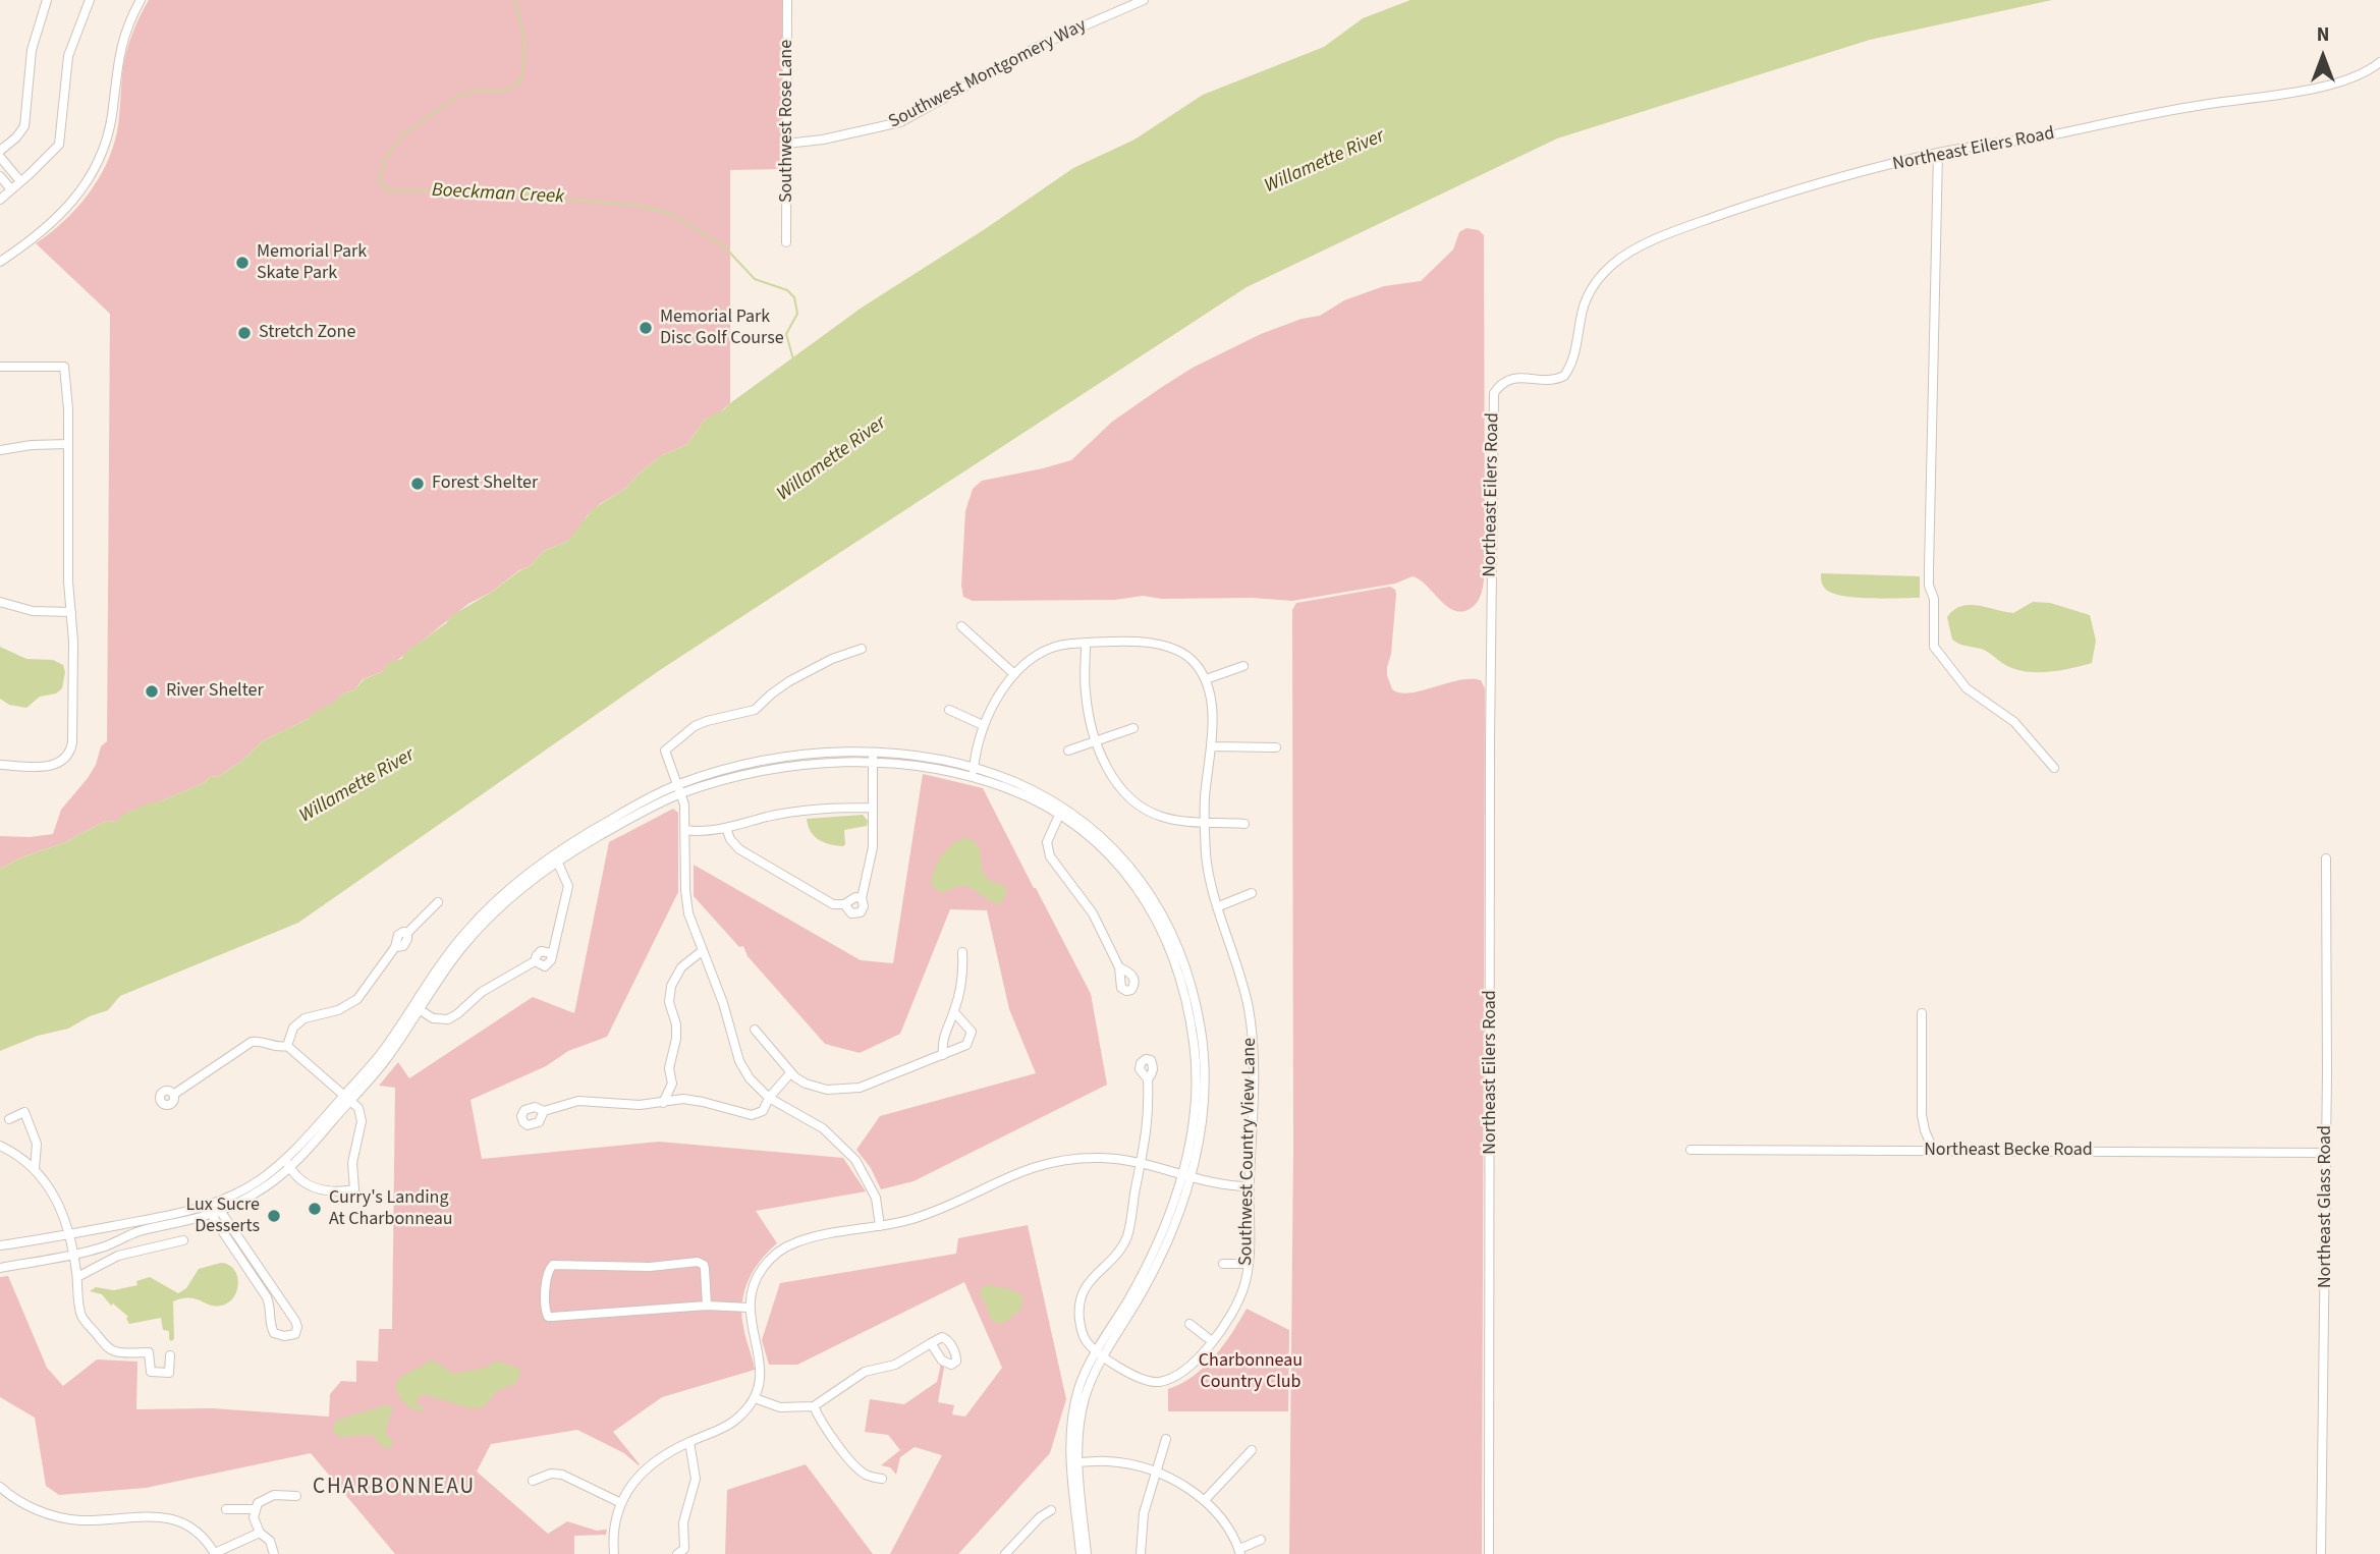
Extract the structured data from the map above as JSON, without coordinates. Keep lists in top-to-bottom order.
{
  "streets": {
    "street": [
      "Southwest Montgomery Way",
      "Southwest Rose Lane",
      "Northeast Eilers Road",
      "Northeast Becke Road",
      "Southwest Country View Lane",
      "Northeast Glass Road"
    ]
  },
  "crossings": [
    ["Southwest Montgomery Way", "Southwest Rose Lane"],
    ["Northeast Becke Road", "Northeast Glass Road"]
  ],
  "districts": ["CHARBONNEAU"],
  "water": ["Willamette River", "Boeckman Creek"],
  "parks": ["Charbonneau Country Club"],
  "places": [
    "Memorial Park Skate Park",
    "Memorial Park Disc Golf Course",
    "Stretch Zone",
    "Forest Shelter",
    "River Shelter",
    "Curry's Landing At Charbonneau",
    "Lux Sucre Desserts"
  ],
  "north": "top"
}
